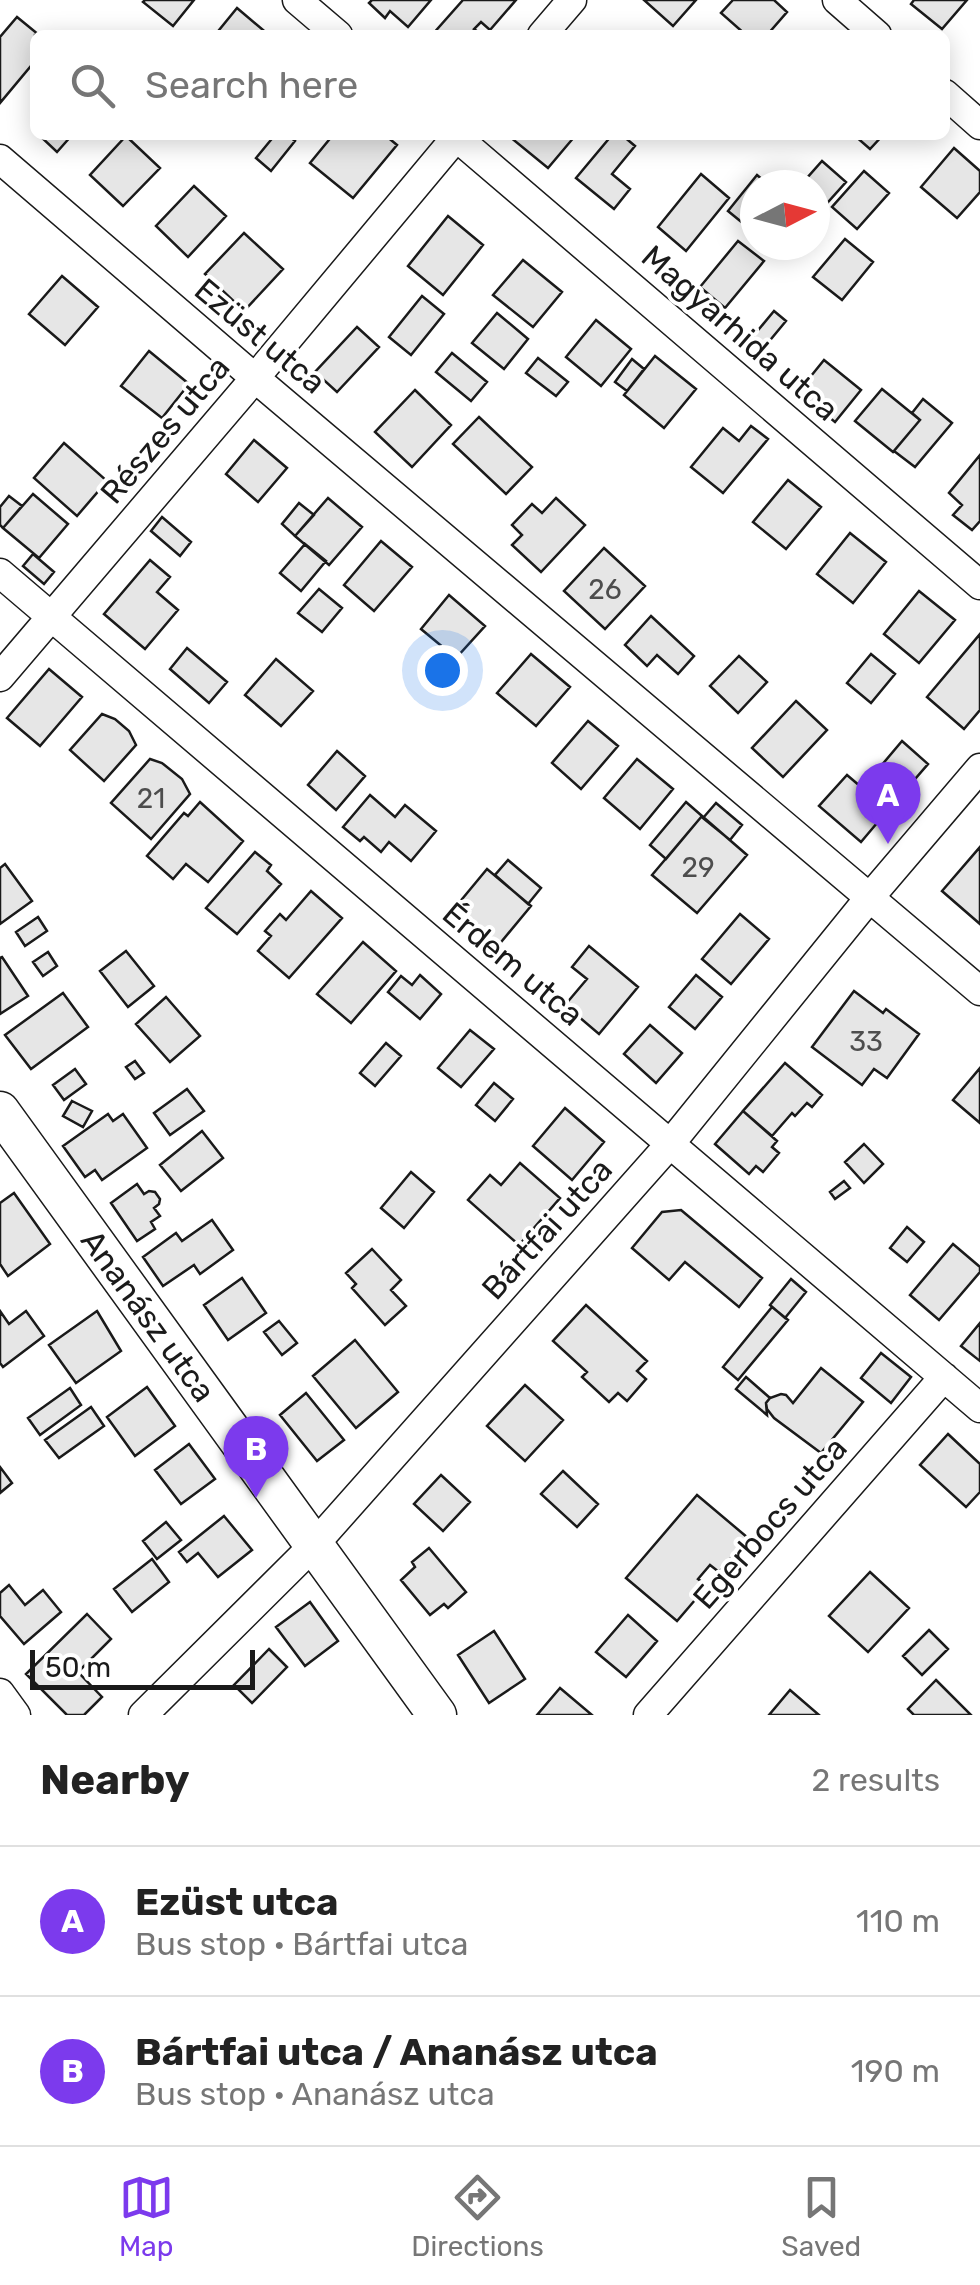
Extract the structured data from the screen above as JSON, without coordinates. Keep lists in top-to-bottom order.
{
  "streets": {
    "street": [
      "Magyarhida utca",
      "Ezüst utca",
      "Részes utca",
      "Érdem utca",
      "Bártfai utca",
      "Ananász utca",
      "Egerbocs utca"
    ]
  },
  "crossings": [
    ["Ezüst utca", "Részes utca"],
    ["Ezüst utca", "Bártfai utca"],
    ["Részes utca", "Érdem utca"],
    ["Érdem utca", "Bártfai utca"],
    ["Érdem utca", "Egerbocs utca"],
    ["Bártfai utca", "Ananász utca"]
  ],
  "house_numbers": [
    "26",
    "21",
    "29",
    "33"
  ],
  "scale_bar": "50 m",
  "north": "right",
  "page": {
    "search": "Search here",
    "pins": ["A", "B"],
    "scale": "50 m",
    "heading": ["Nearby", "2 results"],
    "list": [
      {
        "mark": "A",
        "name": "Ezüst utca",
        "note": "Bus stop · Bártfai utca",
        "value": "110 m"
      },
      {
        "mark": "B",
        "name": "Bártfai utca / Ananász utca",
        "note": "Bus stop · Ananász utca",
        "value": "190 m"
      }
    ],
    "nav": ["Map", "Directions", "Saved"]
  }
}
